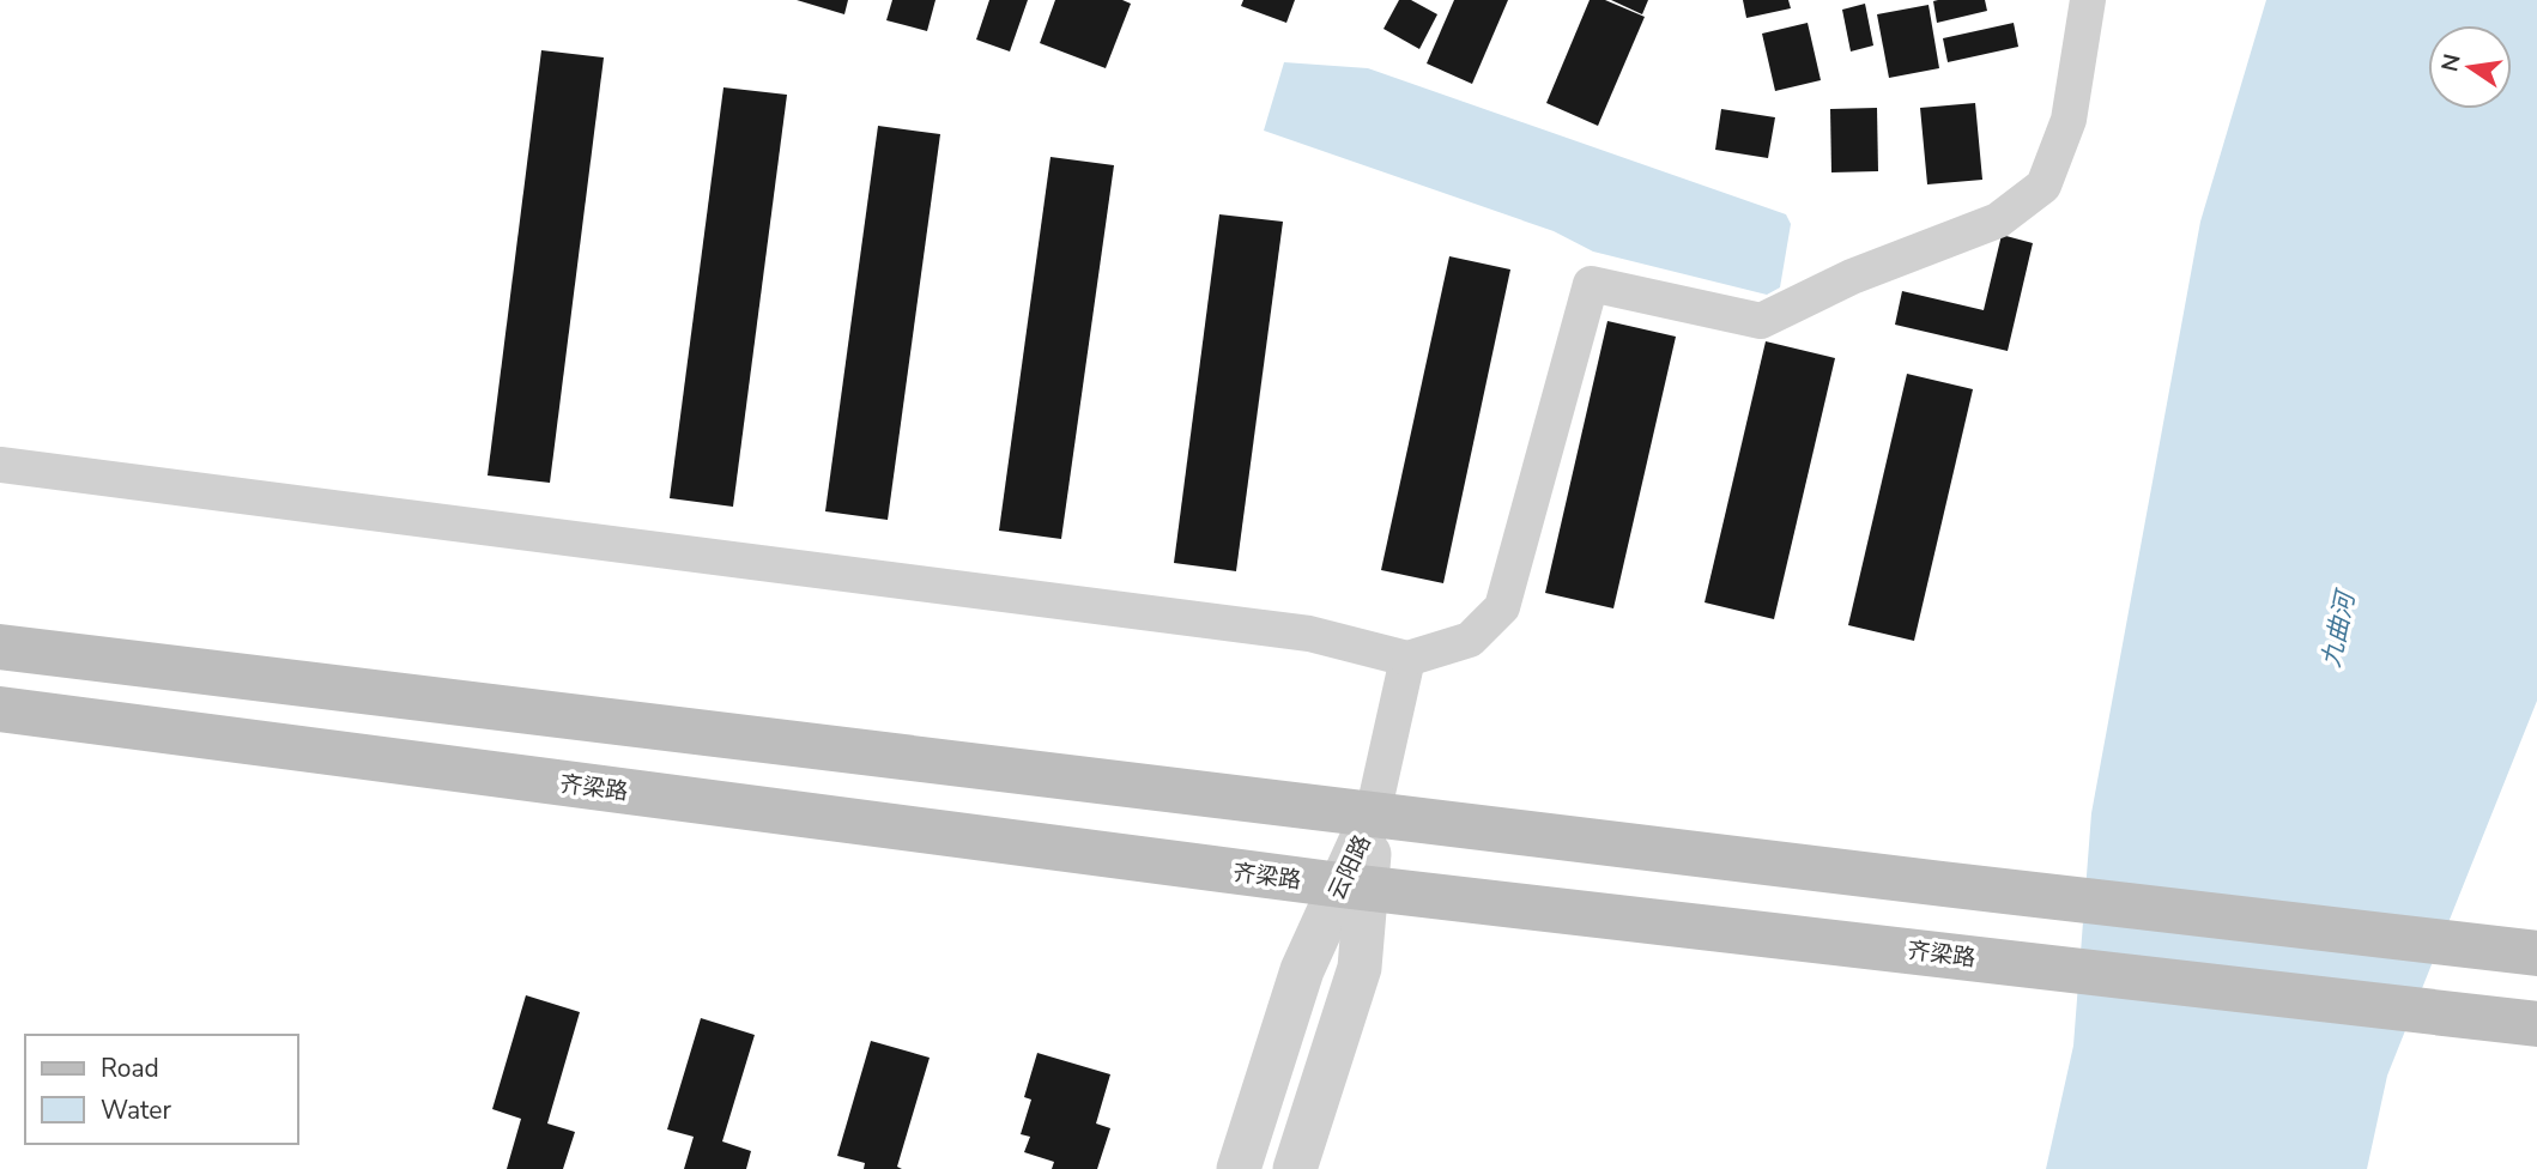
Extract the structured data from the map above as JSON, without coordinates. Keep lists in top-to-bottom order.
{
  "streets": {
    "main road": ["齐梁路"],
    "street": ["云阳路"]
  },
  "crossings": [
    ["齐梁路", "云阳路"]
  ],
  "water": ["九曲河"],
  "legend": ["Road", "Water"],
  "north": "left"
}
